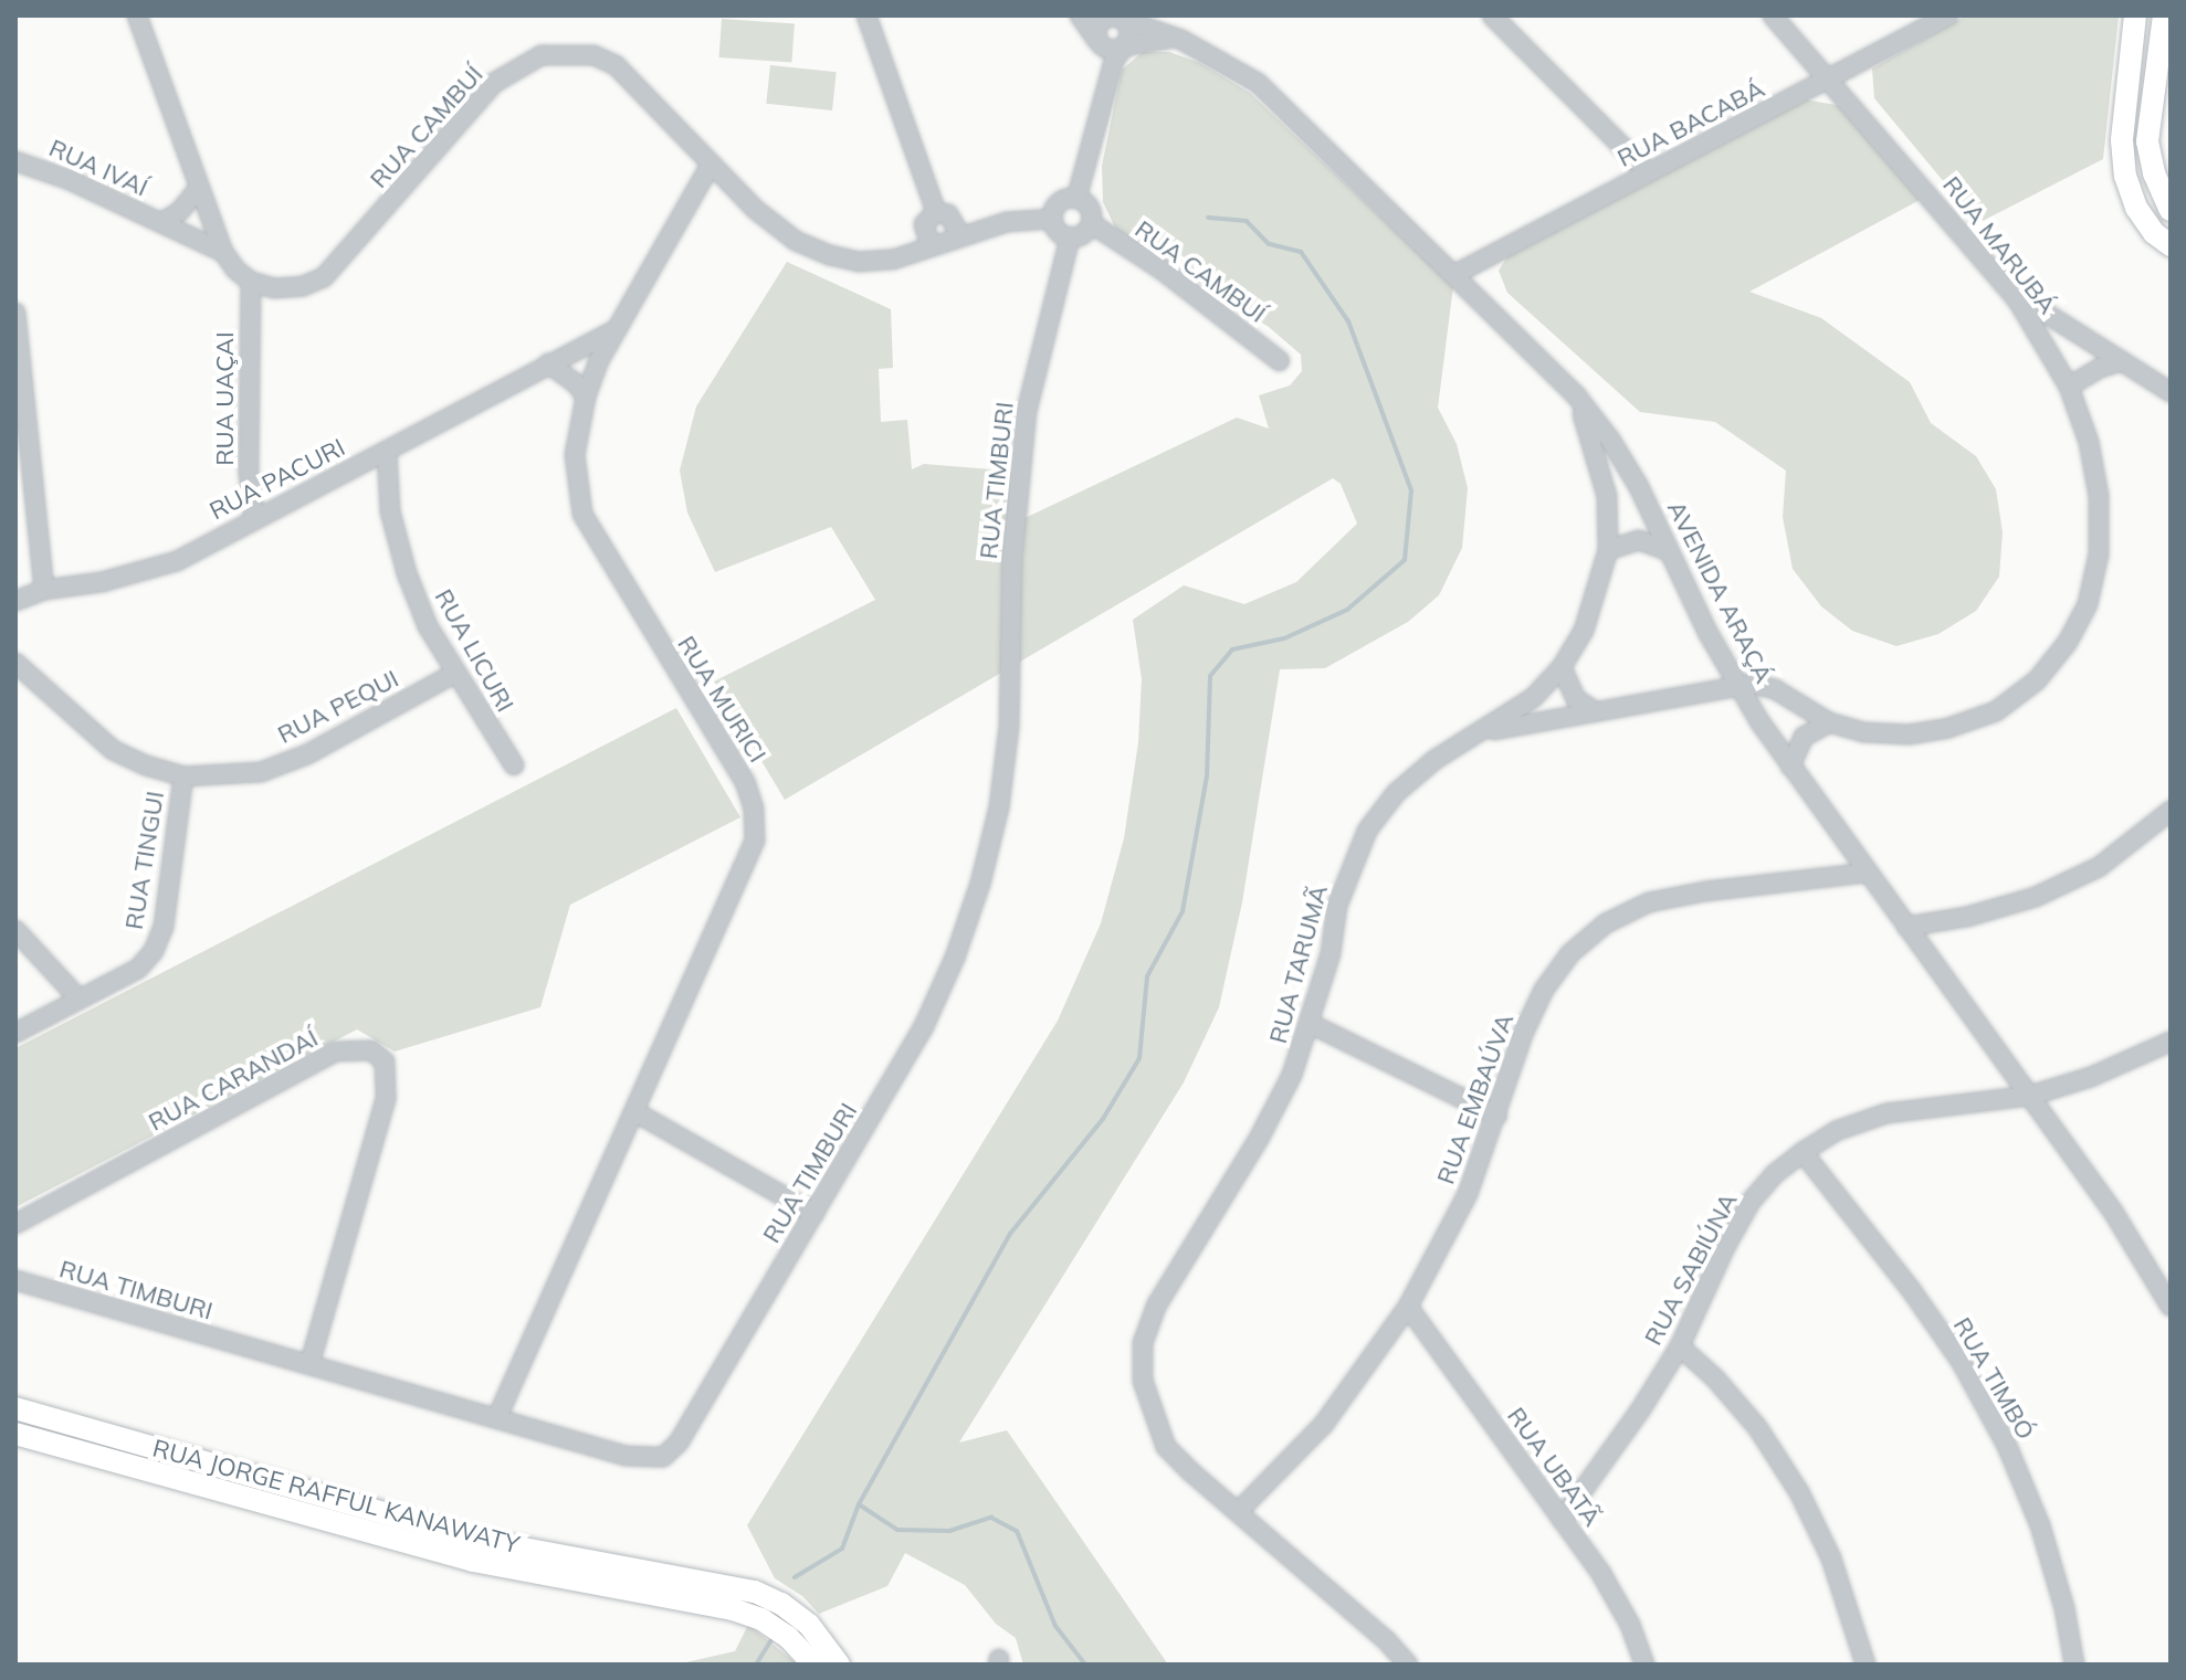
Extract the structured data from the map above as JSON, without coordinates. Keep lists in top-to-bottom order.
{
  "streets": {
    "main road": ["RUA JORGE RAFFUL KANAWATY"],
    "street": [
      "RUA BACABÁ",
      "RUA CAMBUÍ",
      "RUA IVAÍ",
      "RUA MARUBÁ",
      "RUA UAÇAI",
      "RUA PACURI",
      "RUA TIMBURI",
      "AVENIDA ARAÇÁ",
      "RUA LICURI",
      "RUA MURICI",
      "RUA PEQUI",
      "RUA TINGUI",
      "RUA TARUMÃ",
      "RUA CARANDAÍ",
      "RUA EMBAÚVA",
      "RUA SABIÚNA",
      "RUA TIMBÓ",
      "RUA UBATÃ"
    ]
  },
  "crossings": [
    ["RUA BACABÁ", "RUA MARUBÁ"],
    ["RUA BACABÁ", "AVENIDA ARAÇÁ"],
    ["RUA CAMBUÍ", "RUA UAÇAI"],
    ["RUA CAMBUÍ", "RUA TIMBURI"],
    ["RUA CAMBUÍ", "RUA MURICI"],
    ["RUA MARUBÁ", "AVENIDA ARAÇÁ"],
    ["RUA MARUBÁ", "RUA TARUMÃ"],
    ["RUA UAÇAI", "RUA PACURI"],
    ["RUA PACURI", "RUA LICURI"],
    ["RUA PACURI", "RUA MURICI"],
    ["RUA TIMBURI", "RUA MURICI"],
    ["RUA TIMBURI", "RUA CARANDAÍ"],
    ["AVENIDA ARAÇÁ", "RUA TARUMÃ"],
    ["AVENIDA ARAÇÁ", "RUA EMBAÚVA"],
    ["AVENIDA ARAÇÁ", "RUA SABIÚNA"],
    ["RUA LICURI", "RUA PEQUI"],
    ["RUA PEQUI", "RUA TINGUI"],
    ["RUA TARUMÃ", "RUA EMBAÚVA"],
    ["RUA EMBAÚVA", "RUA UBATÃ"],
    ["RUA SABIÚNA", "RUA TIMBÓ"],
    ["RUA SABIÚNA", "RUA UBATÃ"]
  ]
}
